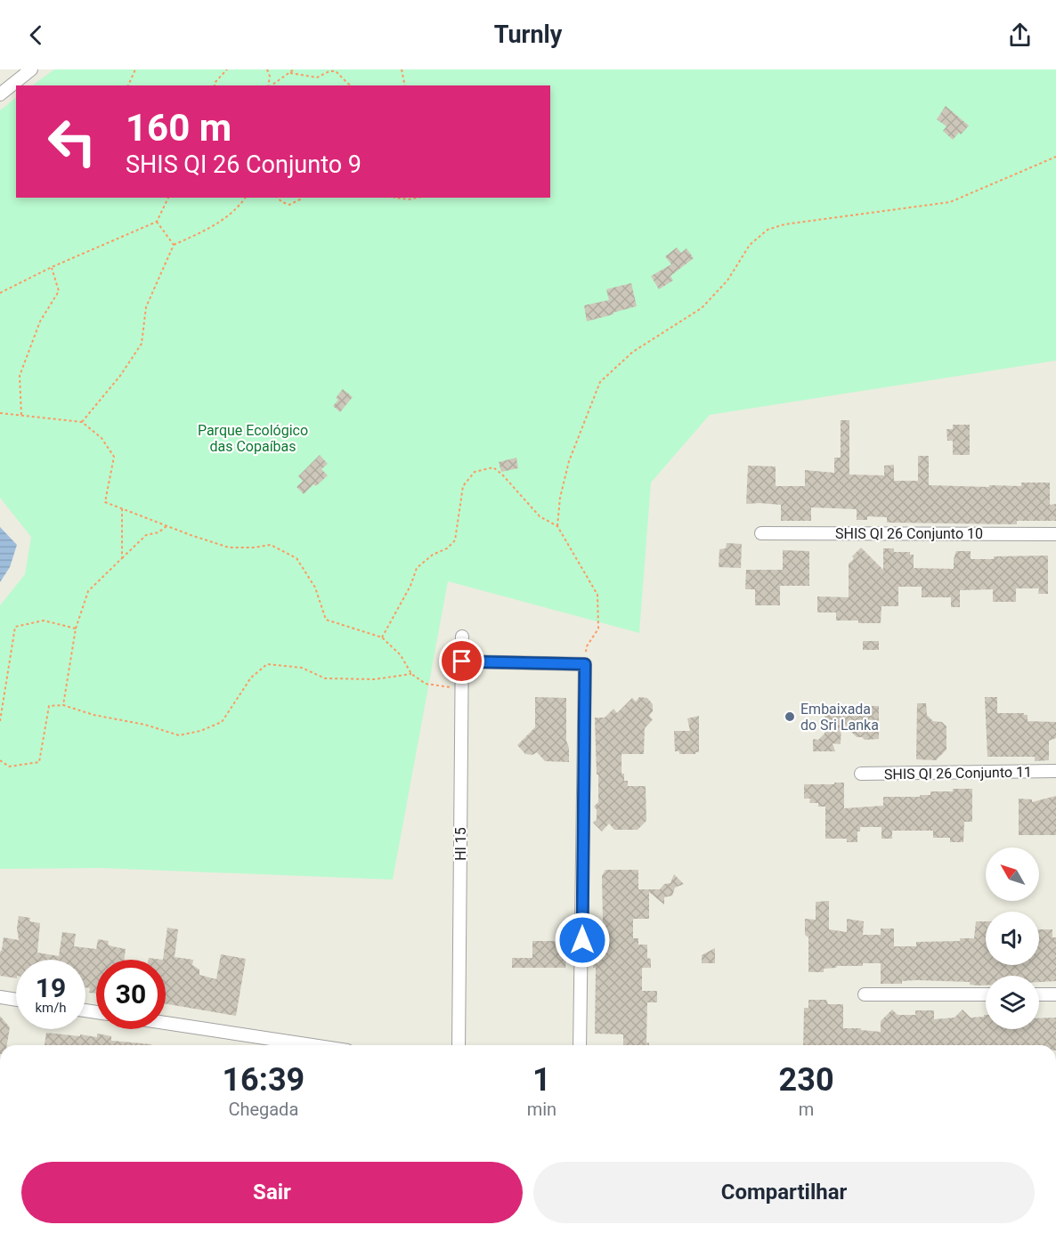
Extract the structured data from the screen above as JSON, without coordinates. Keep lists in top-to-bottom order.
{
  "streets": {
    "street": ["SHIS QI 26 Conjunto 10", "SHIS QI 26 Conjunto 11", "HI 15"]
  },
  "parks": ["Parque Ecológico das Copaíbas"],
  "places": ["Embaixada do Sri Lanka"],
  "north": "top left",
  "page": {
    "header": "Turnly",
    "turn": ["160 m", "SHIS QI 26 Conjunto 9"],
    "speed": "19 km/h",
    "limit": "30",
    "eta": [
      "16:39",
      "Chegada",
      "1",
      "min",
      "230",
      "m"
    ],
    "buttons": ["Sair", "Compartilhar"]
  }
}
